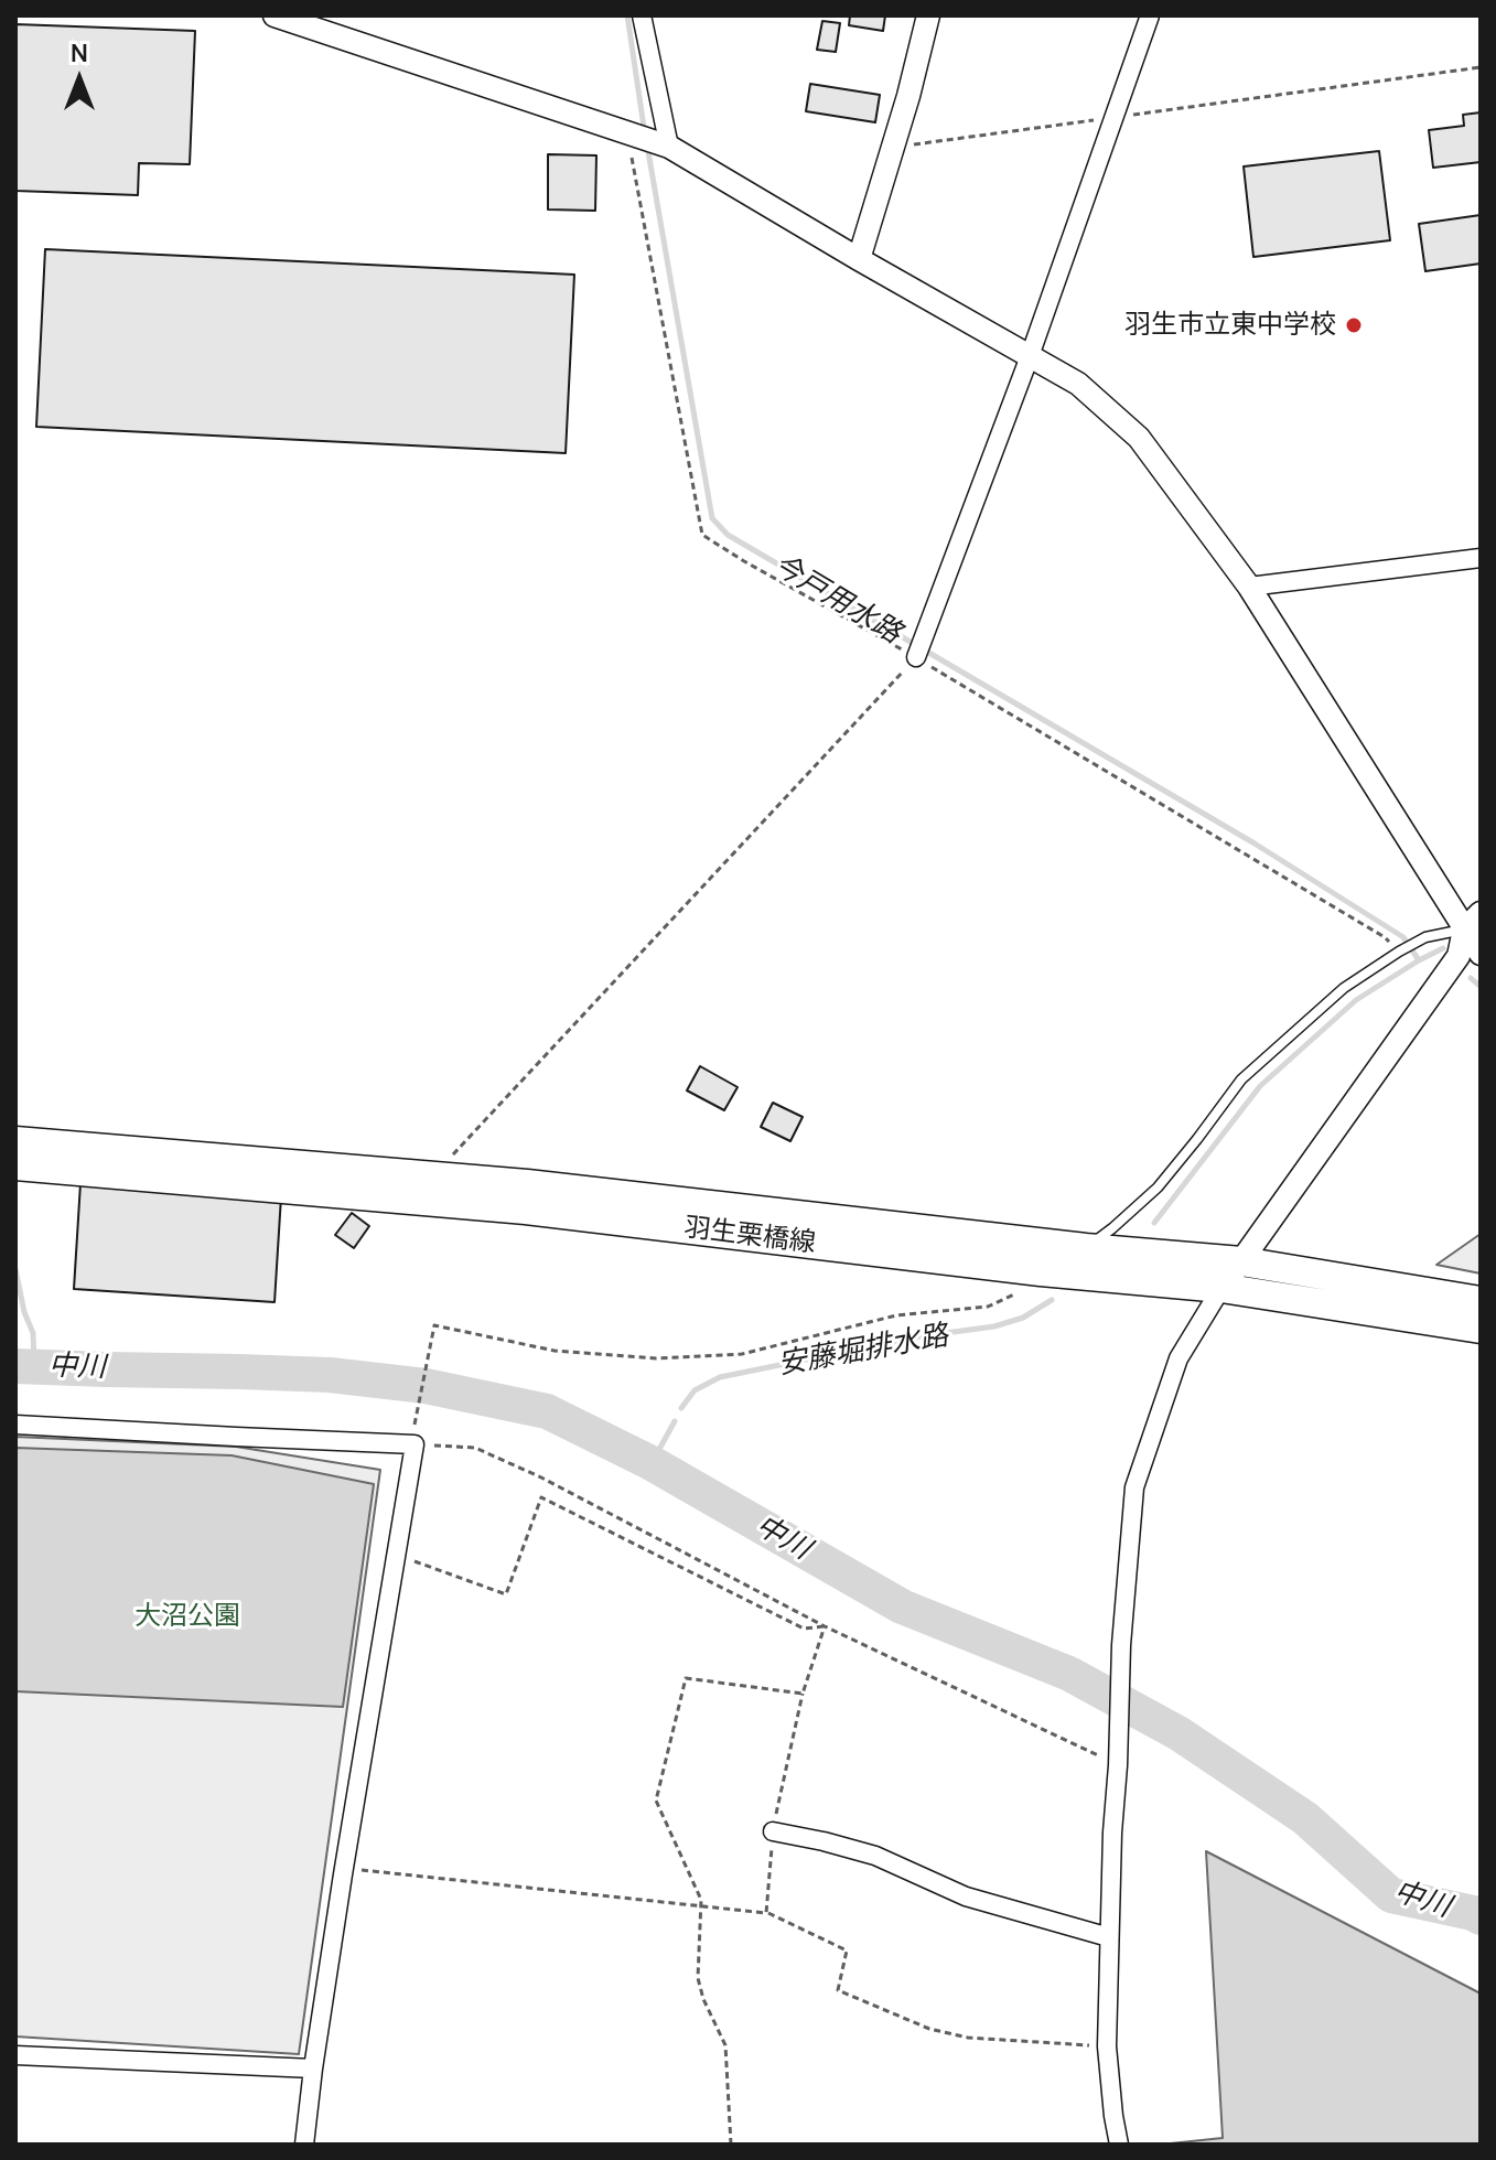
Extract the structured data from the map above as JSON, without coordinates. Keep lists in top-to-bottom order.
{
  "streets": {
    "main road": ["羽生栗橋線"]
  },
  "water": ["今戸用水路", "安藤堀排水路", "中川"],
  "parks": ["大沼公園"],
  "places": ["羽生市立東中学校"],
  "north": "top"
}
